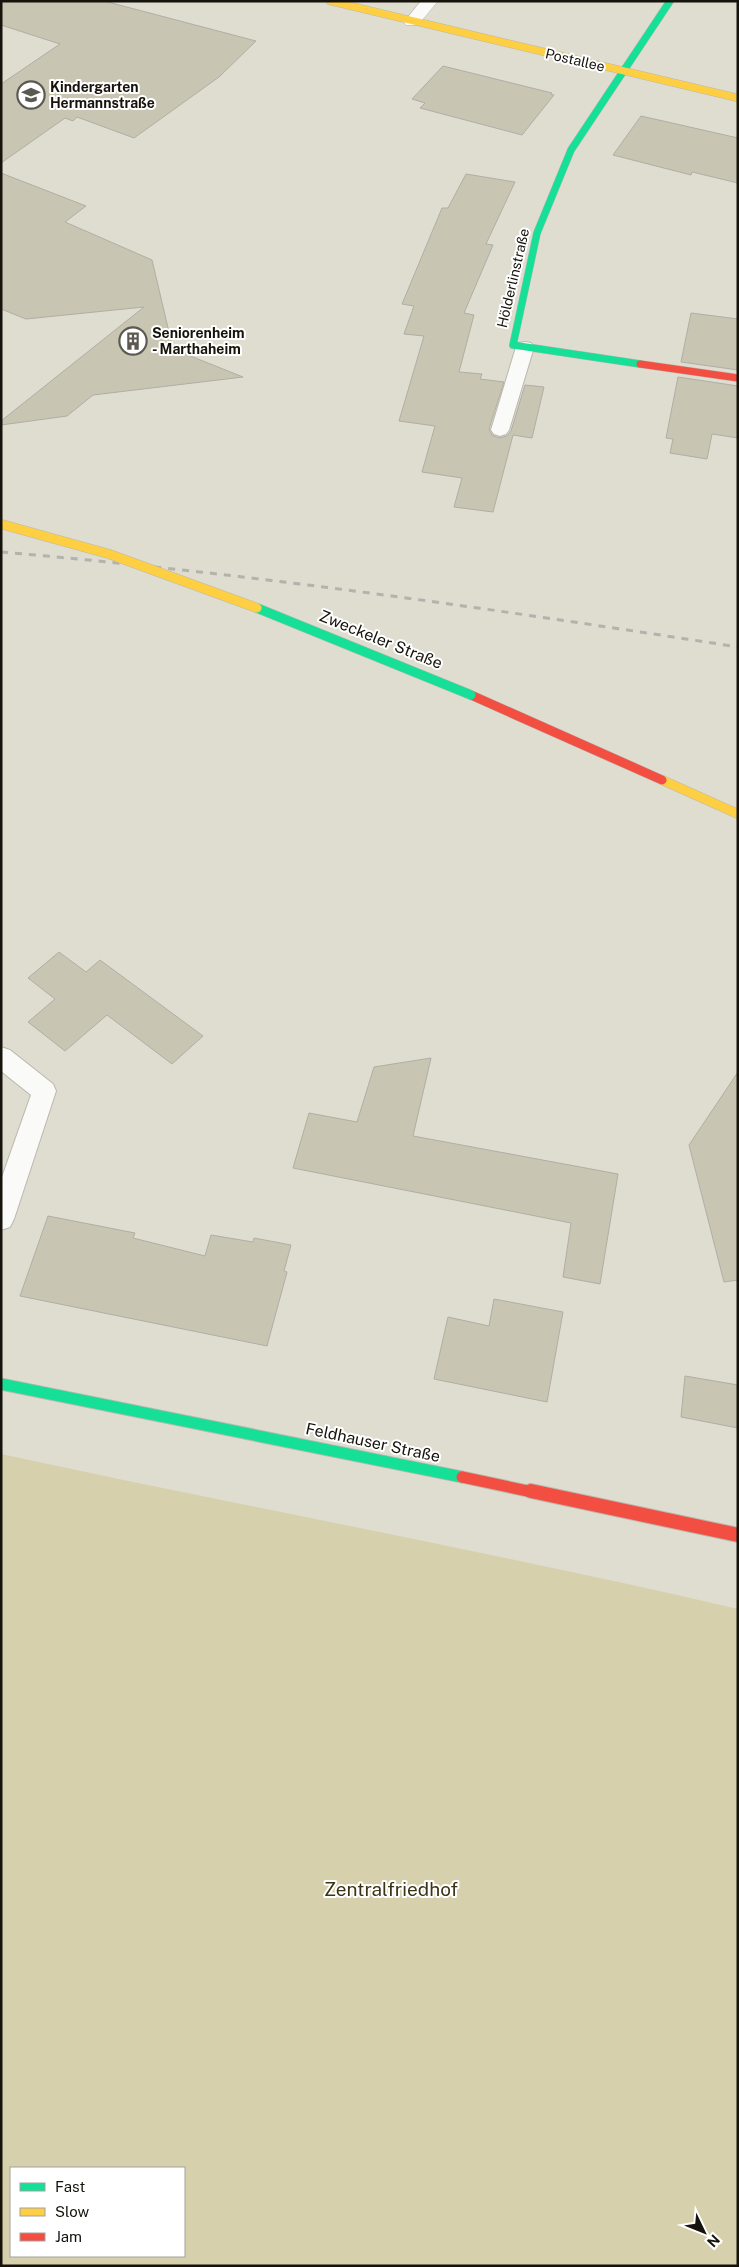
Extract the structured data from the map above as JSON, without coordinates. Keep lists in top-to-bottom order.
{
  "streets": {
    "street": [
      "Postallee",
      "Hölderlinstraße",
      "Zweckeler Straße",
      "Feldhauser Straße"
    ]
  },
  "crossings": [
    ["Postallee", "Hölderlinstraße"]
  ],
  "parks": ["Zentralfriedhof"],
  "places": {
    "school or university": ["Kindergarten Hermannstraße"],
    "building": ["Seniorenheim - Marthaheim"]
  },
  "legend": ["Fast", "Slow", "Jam"],
  "north": "bottom right"
}
